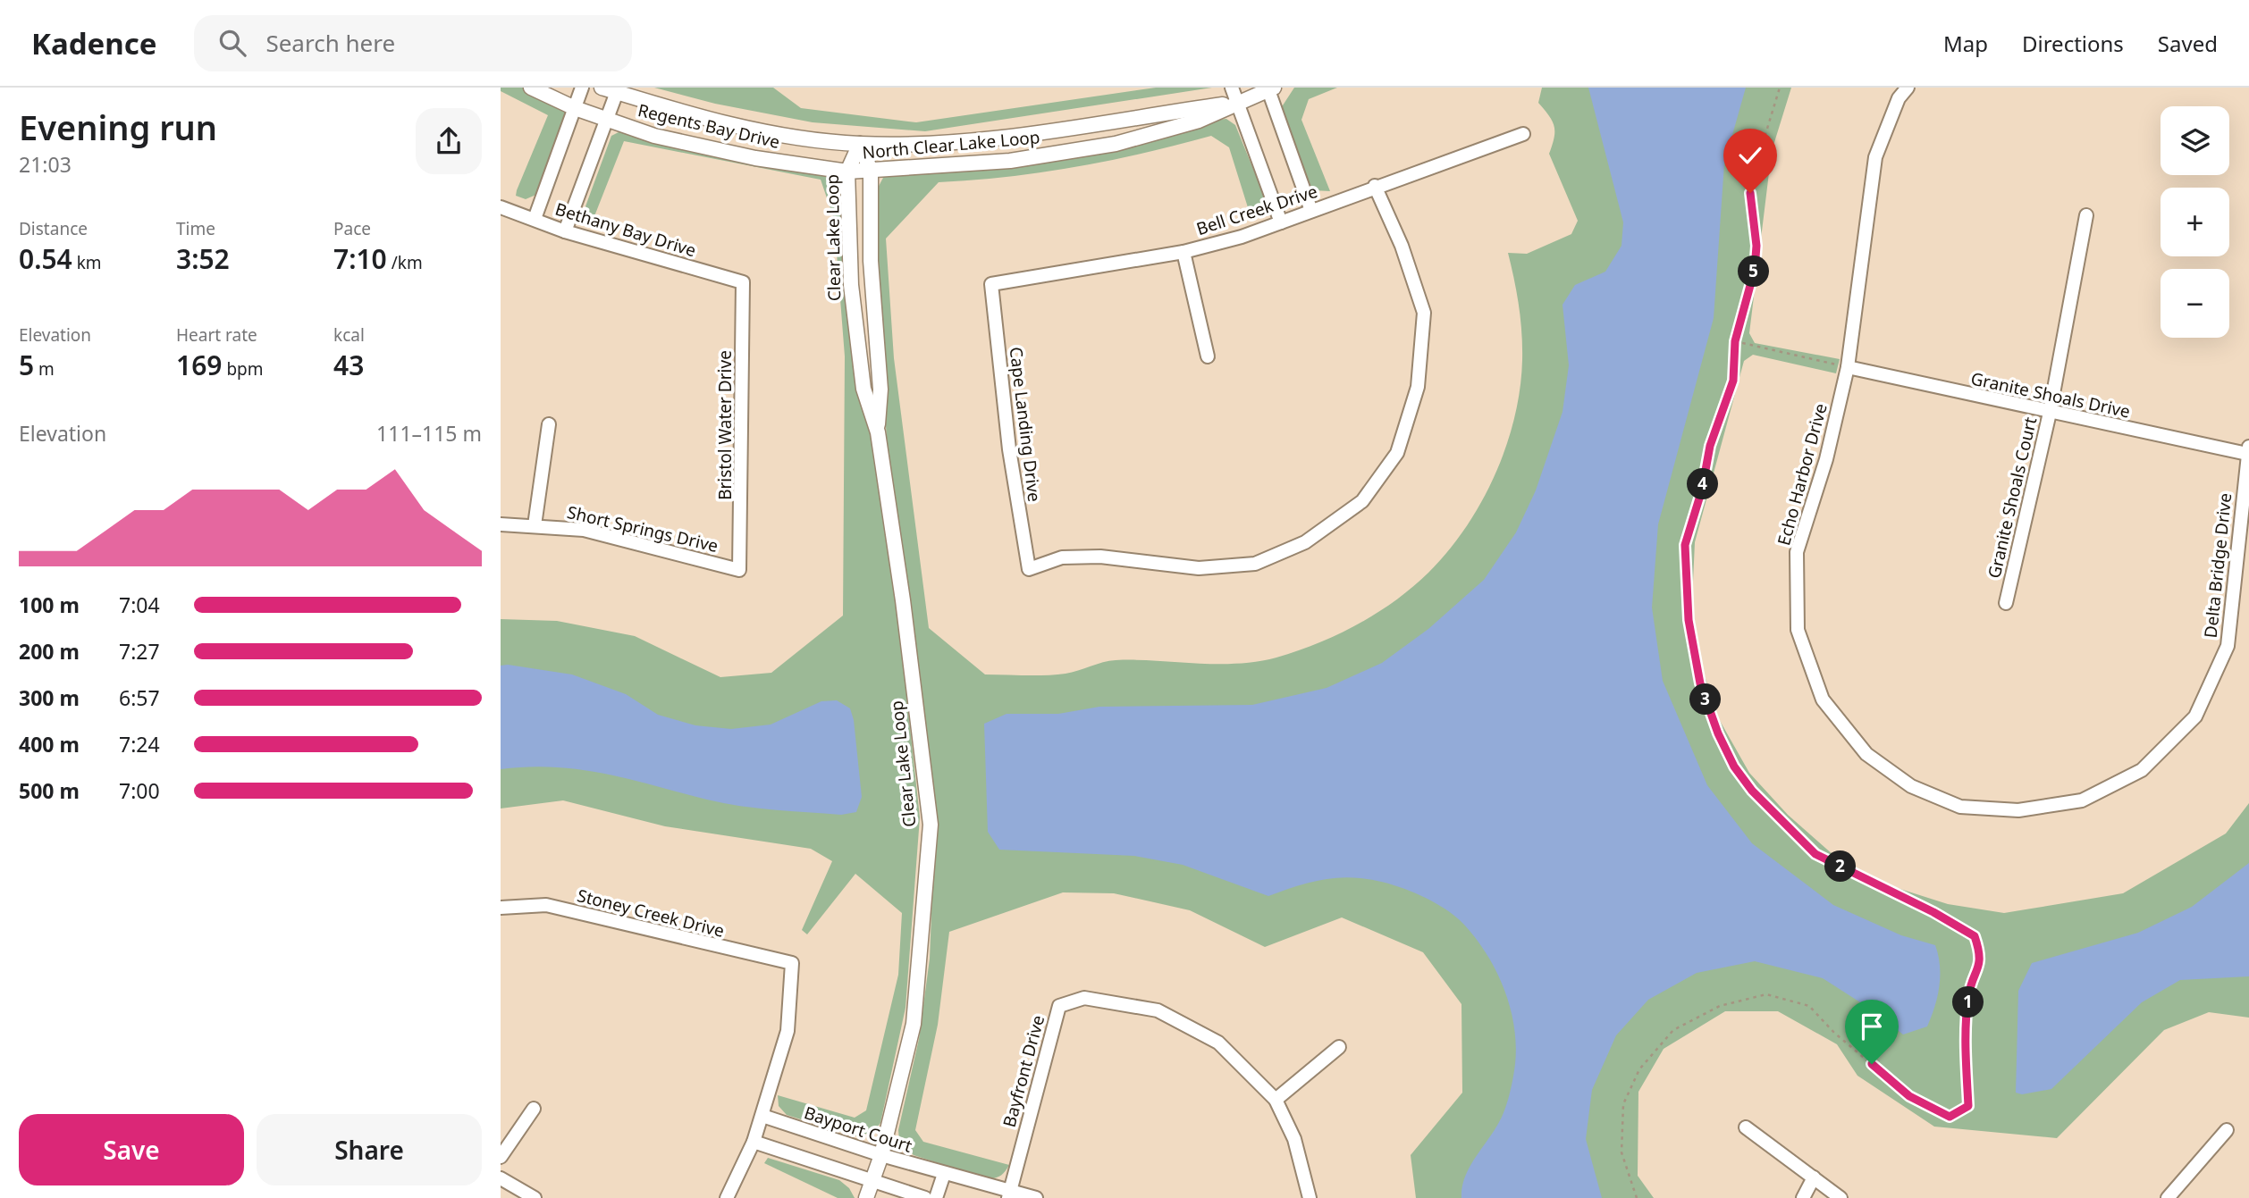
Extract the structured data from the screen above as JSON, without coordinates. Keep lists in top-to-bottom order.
{
  "streets": {
    "street": [
      "Regents Bay Drive",
      "North Clear Lake Loop",
      "Bell Creek Drive",
      "Bethany Bay Drive",
      "Clear Lake Loop",
      "Granite Shoals Drive",
      "Cape Landing Drive",
      "Bristol Water Drive",
      "Echo Harbor Drive",
      "Granite Shoals Court",
      "Short Springs Drive",
      "Delta Bridge Drive",
      "Stoney Creek Drive",
      "Bayfront Drive",
      "Bayport Court"
    ]
  },
  "crossings": [
    ["Regents Bay Drive", "North Clear Lake Loop"],
    ["Regents Bay Drive", "Clear Lake Loop"],
    ["North Clear Lake Loop", "Clear Lake Loop"],
    ["Bell Creek Drive", "Cape Landing Drive"],
    ["Bethany Bay Drive", "Bristol Water Drive"],
    ["Clear Lake Loop", "Bayport Court"],
    ["Granite Shoals Drive", "Echo Harbor Drive"],
    ["Granite Shoals Drive", "Granite Shoals Court"],
    ["Granite Shoals Drive", "Delta Bridge Drive"],
    ["Bristol Water Drive", "Short Springs Drive"],
    ["Echo Harbor Drive", "Delta Bridge Drive"],
    ["Stoney Creek Drive", "Bayport Court"],
    ["Bayfront Drive", "Bayport Court"]
  ],
  "page": {
    "header": "Kadence",
    "search": "Search here",
    "nav": ["Map", "Directions", "Saved"],
    "heading": ["Evening run", "21:03"],
    "map_buttons": ["+", "−"],
    "stats": [
      ["Distance", "0.54 km"],
      ["Time", "3:52"],
      ["Pace", "7:10 /km"],
      ["Elevation", "5 m"],
      ["Heart rate", "169 bpm"],
      ["kcal", "43"]
    ],
    "pins": [
      "5",
      "4",
      "3",
      "2",
      "1"
    ],
    "chart": ["Elevation", "111–115 m"],
    "list": [
      {
        "name": "100 m",
        "note": "7:04"
      },
      {
        "name": "200 m",
        "note": "7:27"
      },
      {
        "name": "300 m",
        "note": "6:57"
      },
      {
        "name": "400 m",
        "note": "7:24"
      },
      {
        "name": "500 m",
        "note": "7:00"
      }
    ],
    "buttons": ["Save", "Share"]
  }
}
